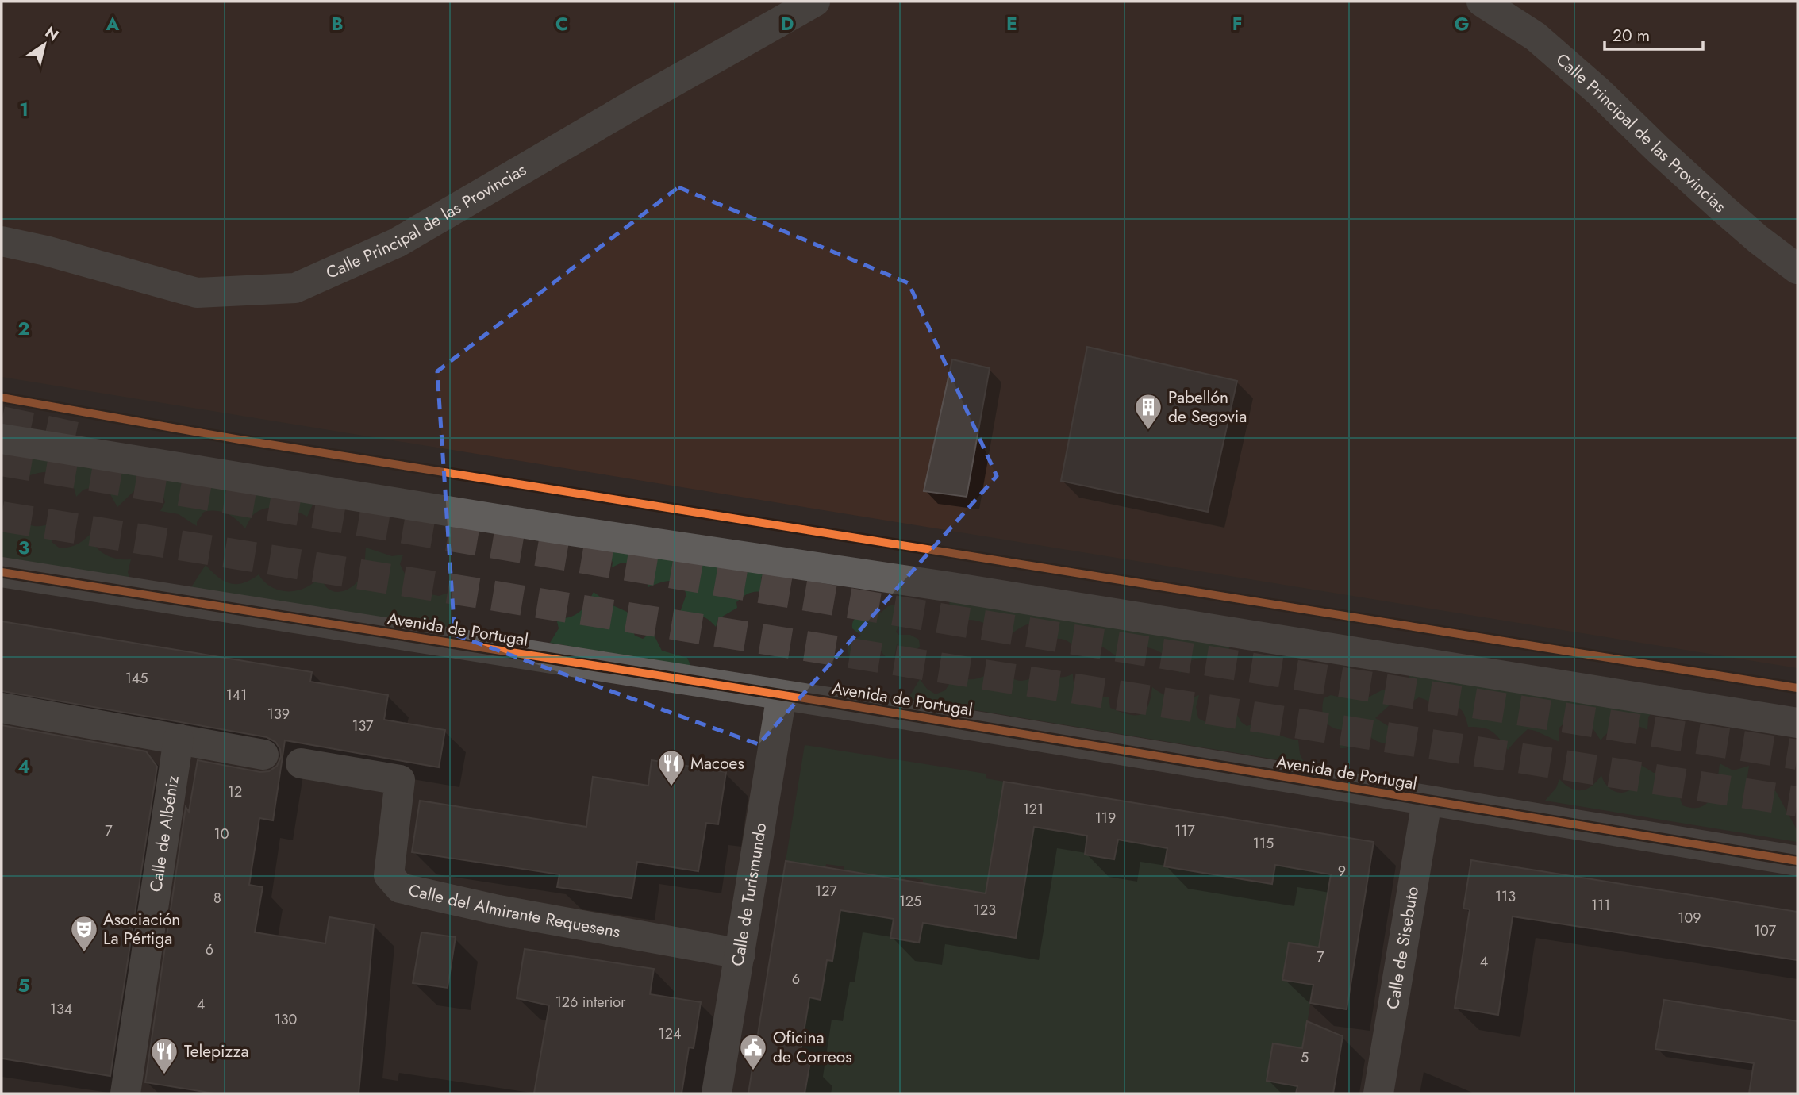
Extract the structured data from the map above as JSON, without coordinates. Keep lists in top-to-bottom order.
{
  "streets": {
    "street": [
      "Calle Principal de las Provincias",
      "Avenida de Portugal",
      "Calle de Albéniz",
      "Calle de Turismundo",
      "Calle del Almirante Requesens",
      "Calle de Sisebuto"
    ]
  },
  "crossings": [
    ["Avenida de Portugal", "Calle de Turismundo"],
    ["Avenida de Portugal", "Calle de Sisebuto"],
    ["Calle de Turismundo", "Calle del Almirante Requesens"]
  ],
  "places": {
    "building": ["Pabellón de Segovia"],
    "restaurant": ["Macoes", "Telepizza"],
    "theatre": ["Asociación La Pértiga"],
    "public building": ["Oficina de Correos"]
  },
  "house_numbers": [
    "145",
    "141",
    "139",
    "137",
    "12",
    "121",
    "119",
    "7",
    "117",
    "10",
    "115",
    "9",
    "127",
    "113",
    "8",
    "125",
    "111",
    "123",
    "109",
    "107",
    "6",
    "7",
    "4",
    "6",
    "126 interior",
    "4",
    "134",
    "130",
    "124",
    "5"
  ],
  "scale_bar": "20 m",
  "north": "top right",
  "grid": {
    "columns": [
      "A",
      "B",
      "C",
      "D",
      "E",
      "F",
      "G"
    ],
    "rows": [
      "1",
      "2",
      "3",
      "4",
      "5"
    ]
  }
}
